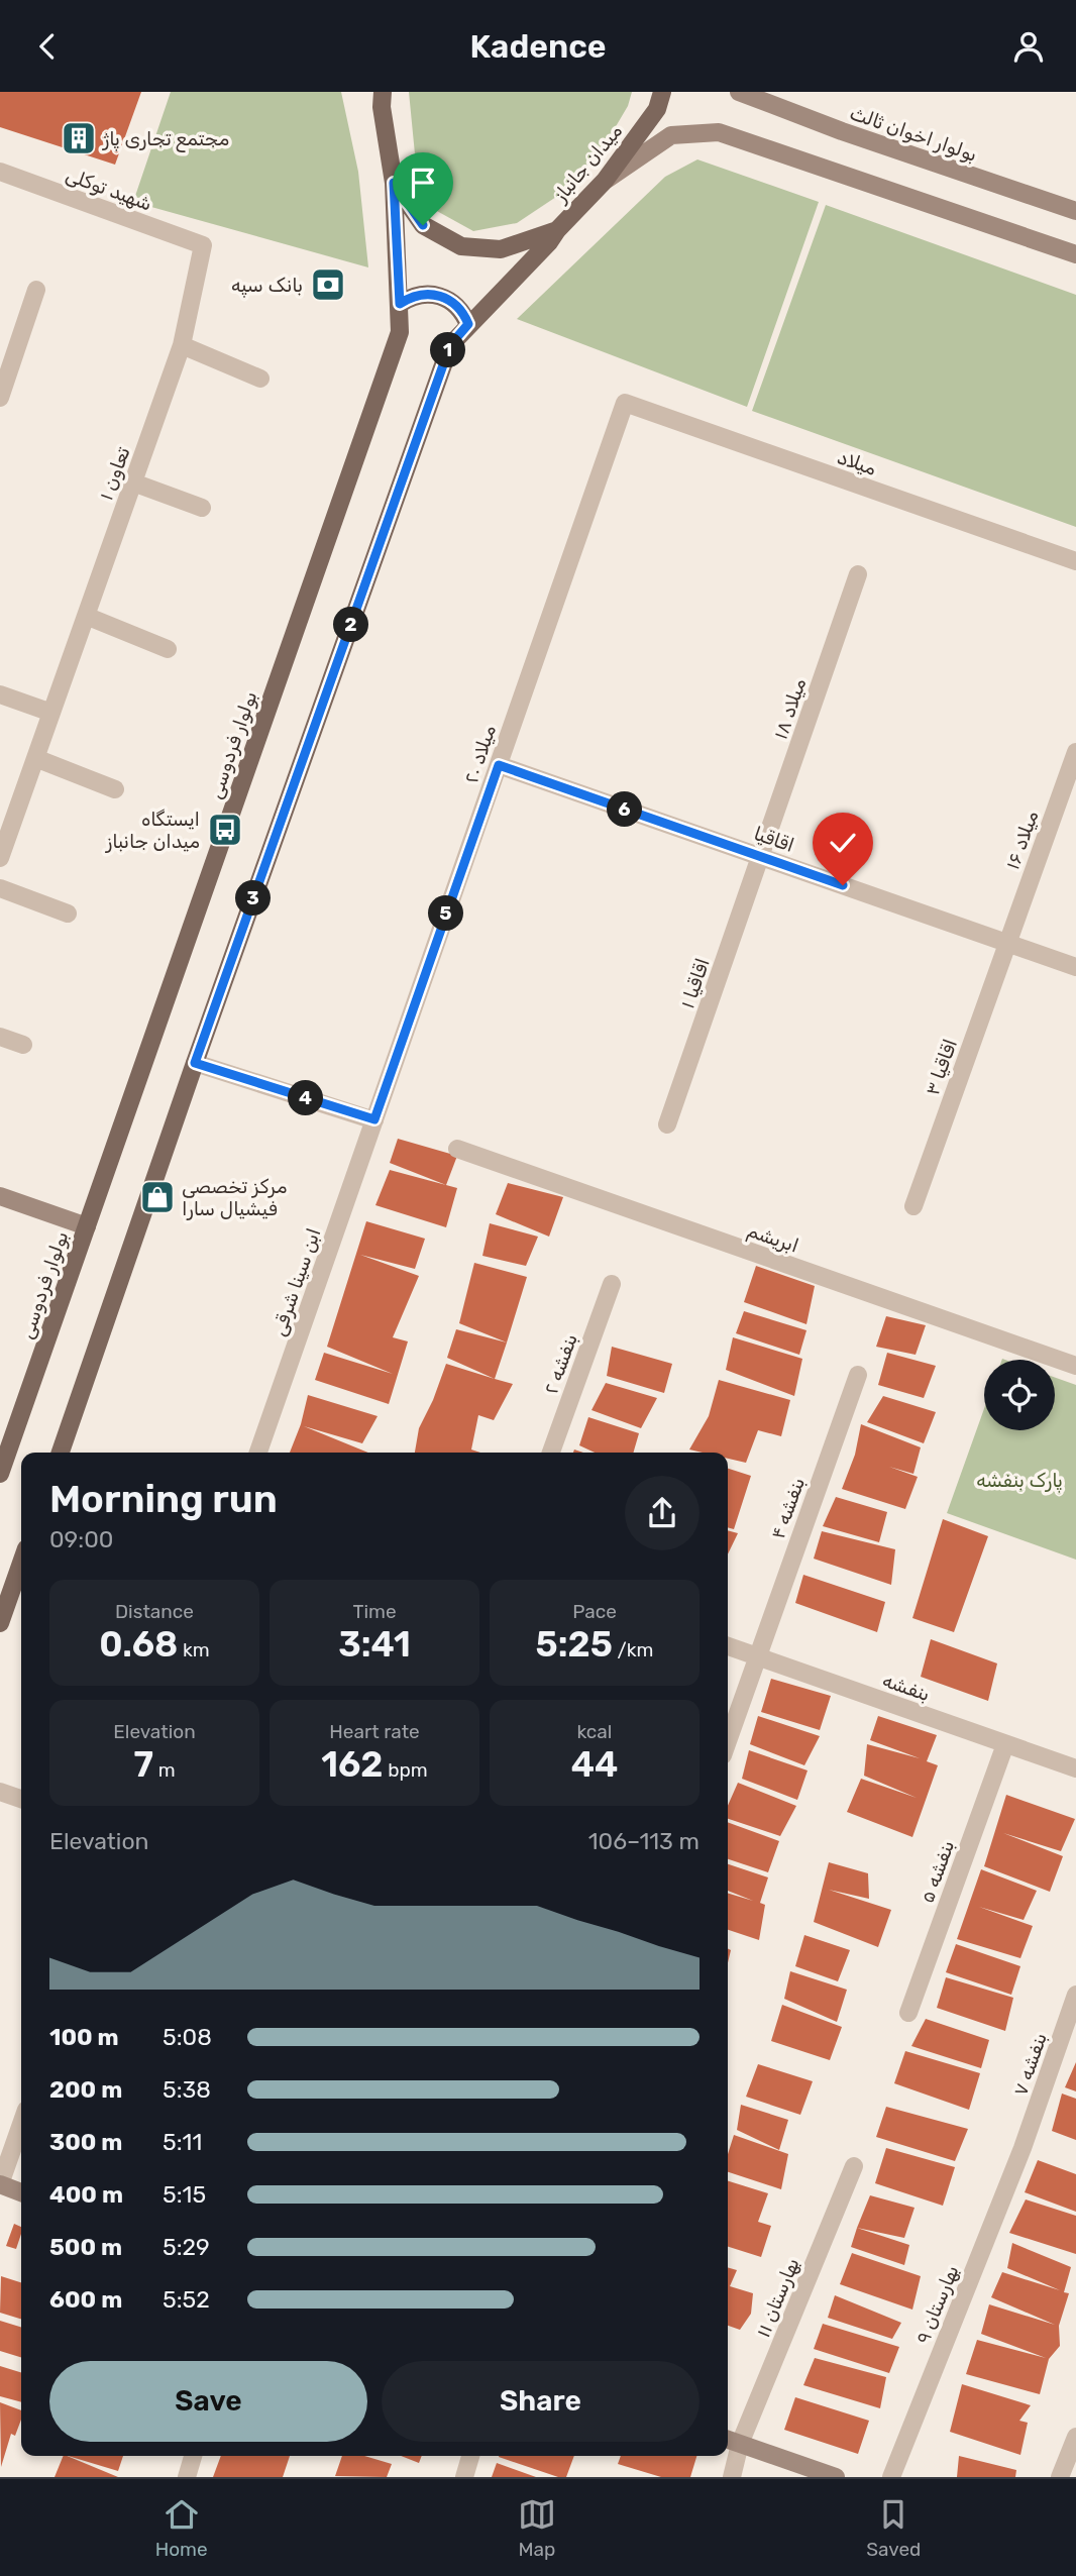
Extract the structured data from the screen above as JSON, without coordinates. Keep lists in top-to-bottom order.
{
  "streets": {
    "main road": ["میدان جانباز", "بولوار فردوسی"],
    "street": [
      "بولوار اخوان ثالث",
      "شهید توکلی",
      "میلاد",
      "تعاون ۱",
      "میلاد ۱۸",
      "میلاد ۲۰",
      "اقاقیا",
      "میلاد ۱۶",
      "اقاقیا ۱",
      "اقاقیا ۳",
      "ابریشم",
      "ابن سینا شرقی",
      "بنفشه ۲",
      "بنفشه ۴",
      "بنفشه",
      "بنفشه ۵",
      "بنفشه ۷",
      "بهارستان ۱۱",
      "بهارستان ۹"
    ]
  },
  "crossings": [
    ["میدان جانباز", "بولوار فردوسی"],
    ["شهید توکلی", "تعاون ۱"],
    ["میلاد", "میلاد ۲۰"],
    ["میلاد ۱۸", "اقاقیا"],
    ["میلاد ۱۸", "اقاقیا ۱"],
    ["میلاد ۲۰", "اقاقیا"],
    ["میلاد ۲۰", "ابن سینا شرقی"],
    ["اقاقیا", "میلاد ۱۶"],
    ["اقاقیا", "اقاقیا ۱"],
    ["اقاقیا", "اقاقیا ۳"],
    ["میلاد ۱۶", "اقاقیا ۳"],
    ["بنفشه ۴", "بنفشه"],
    ["بنفشه", "بنفشه ۵"],
    ["بنفشه ۷", "بهارستان ۹"]
  ],
  "parks": ["پارک بنفشه"],
  "places": {
    "building": ["مجتمع تجاری پاژ"],
    "bank": ["بانک سپه"],
    "bus stop": ["ایستگاه میدان جانباز"],
    "shop": ["مرکز تخصصی فیشیال سارا"]
  },
  "page": {
    "header": "Kadence",
    "pins": [
      "1",
      "2",
      "6",
      "3",
      "5",
      "4"
    ],
    "heading": ["Morning run", "09:00"],
    "stats": [
      ["Distance", "0.68 km"],
      ["Time", "3:41"],
      ["Pace", "5:25 /km"],
      ["Elevation", "7 m"],
      ["Heart rate", "162 bpm"],
      ["kcal", "44"]
    ],
    "chart": ["Elevation", "106–113 m"],
    "list": [
      {
        "name": "100 m",
        "note": "5:08"
      },
      {
        "name": "200 m",
        "note": "5:38"
      },
      {
        "name": "300 m",
        "note": "5:11"
      },
      {
        "name": "400 m",
        "note": "5:15"
      },
      {
        "name": "500 m",
        "note": "5:29"
      },
      {
        "name": "600 m",
        "note": "5:52"
      }
    ],
    "buttons": ["Save", "Share"],
    "tabs": ["Home", "Map", "Saved"]
  }
}
